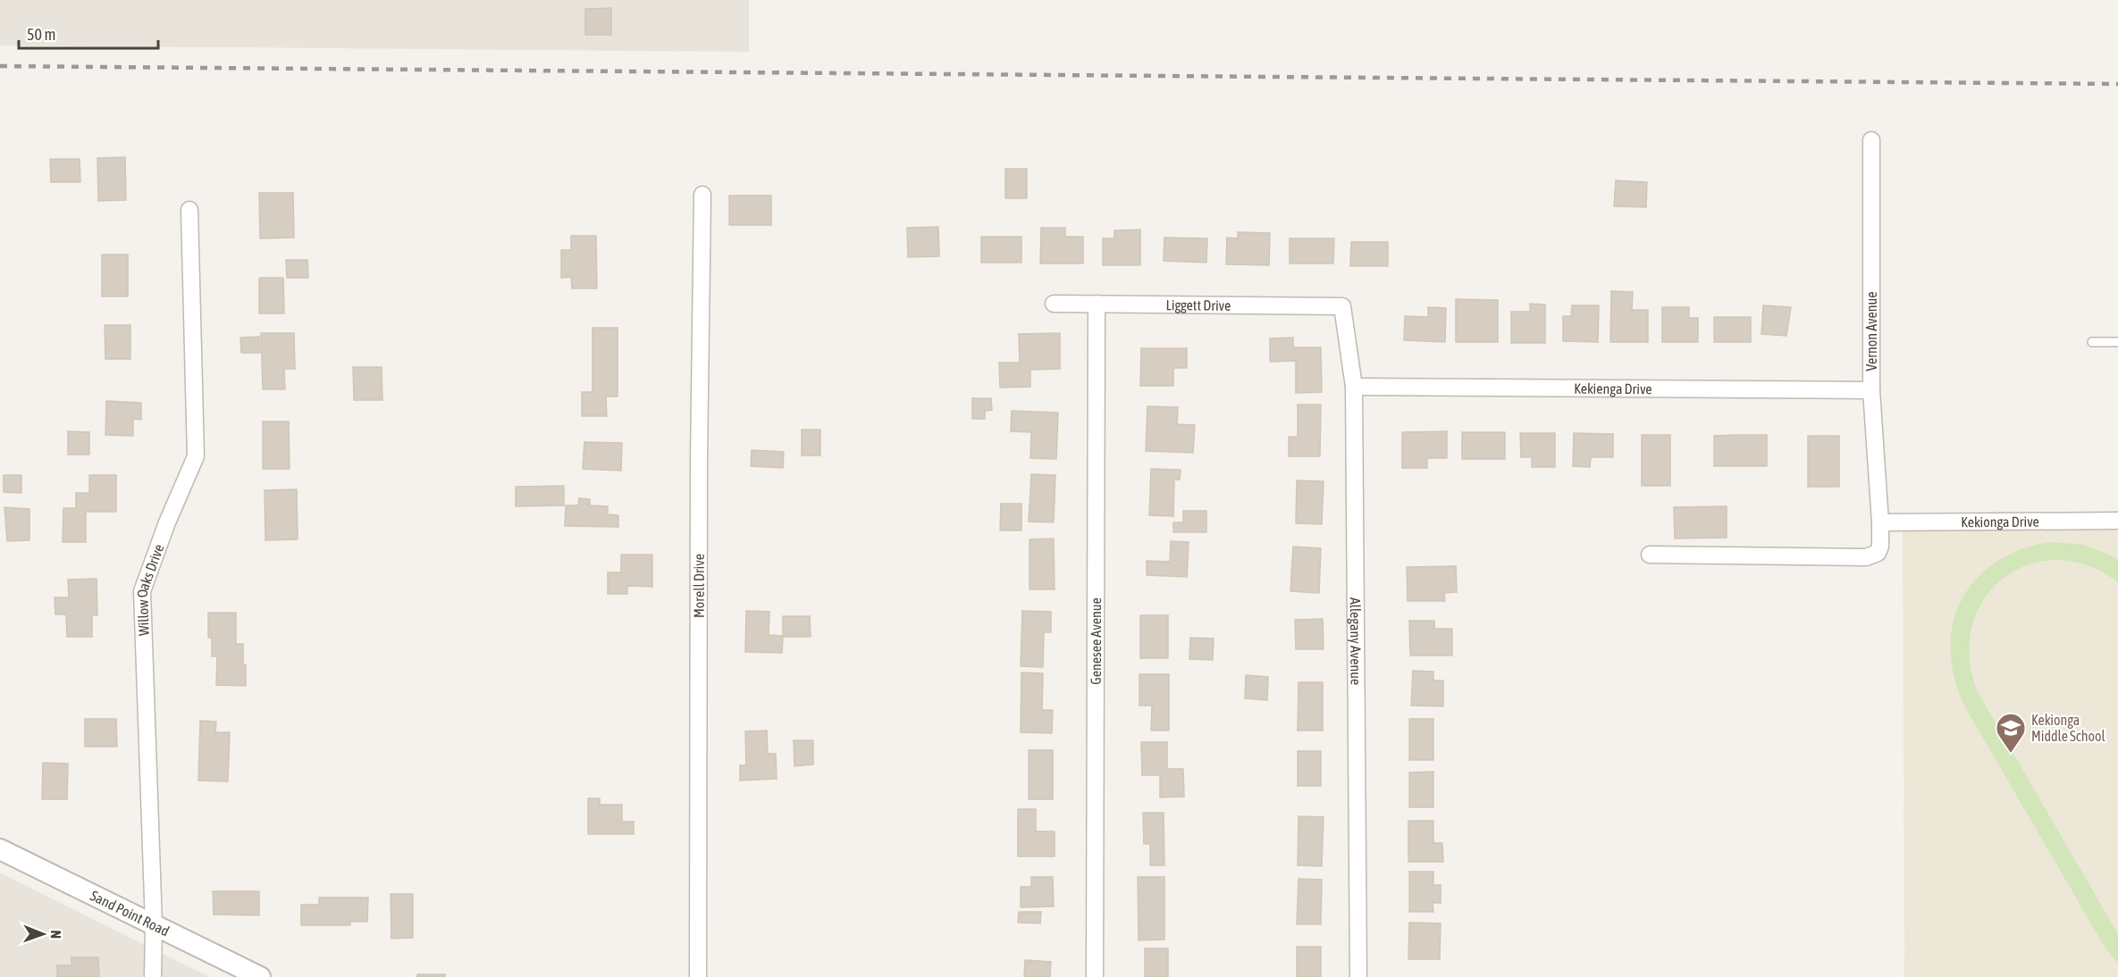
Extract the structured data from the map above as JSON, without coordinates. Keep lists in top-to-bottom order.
{
  "streets": {
    "street": [
      "Liggett Drive",
      "Vernon Avenue",
      "Kekienga Drive",
      "Kekionga Drive",
      "Morell Drive",
      "Willow Oaks Drive",
      "Genesee Avenue",
      "Allegany Avenue",
      "Sand Point Road"
    ]
  },
  "crossings": [
    ["Liggett Drive", "Genesee Avenue"],
    ["Liggett Drive", "Allegany Avenue"],
    ["Vernon Avenue", "Kekienga Drive"],
    ["Vernon Avenue", "Kekionga Drive"],
    ["Kekienga Drive", "Allegany Avenue"],
    ["Willow Oaks Drive", "Sand Point Road"]
  ],
  "places": {
    "school or university": ["Kekionga Middle School"]
  },
  "scale_bar": "50 m",
  "north": "right"
}
